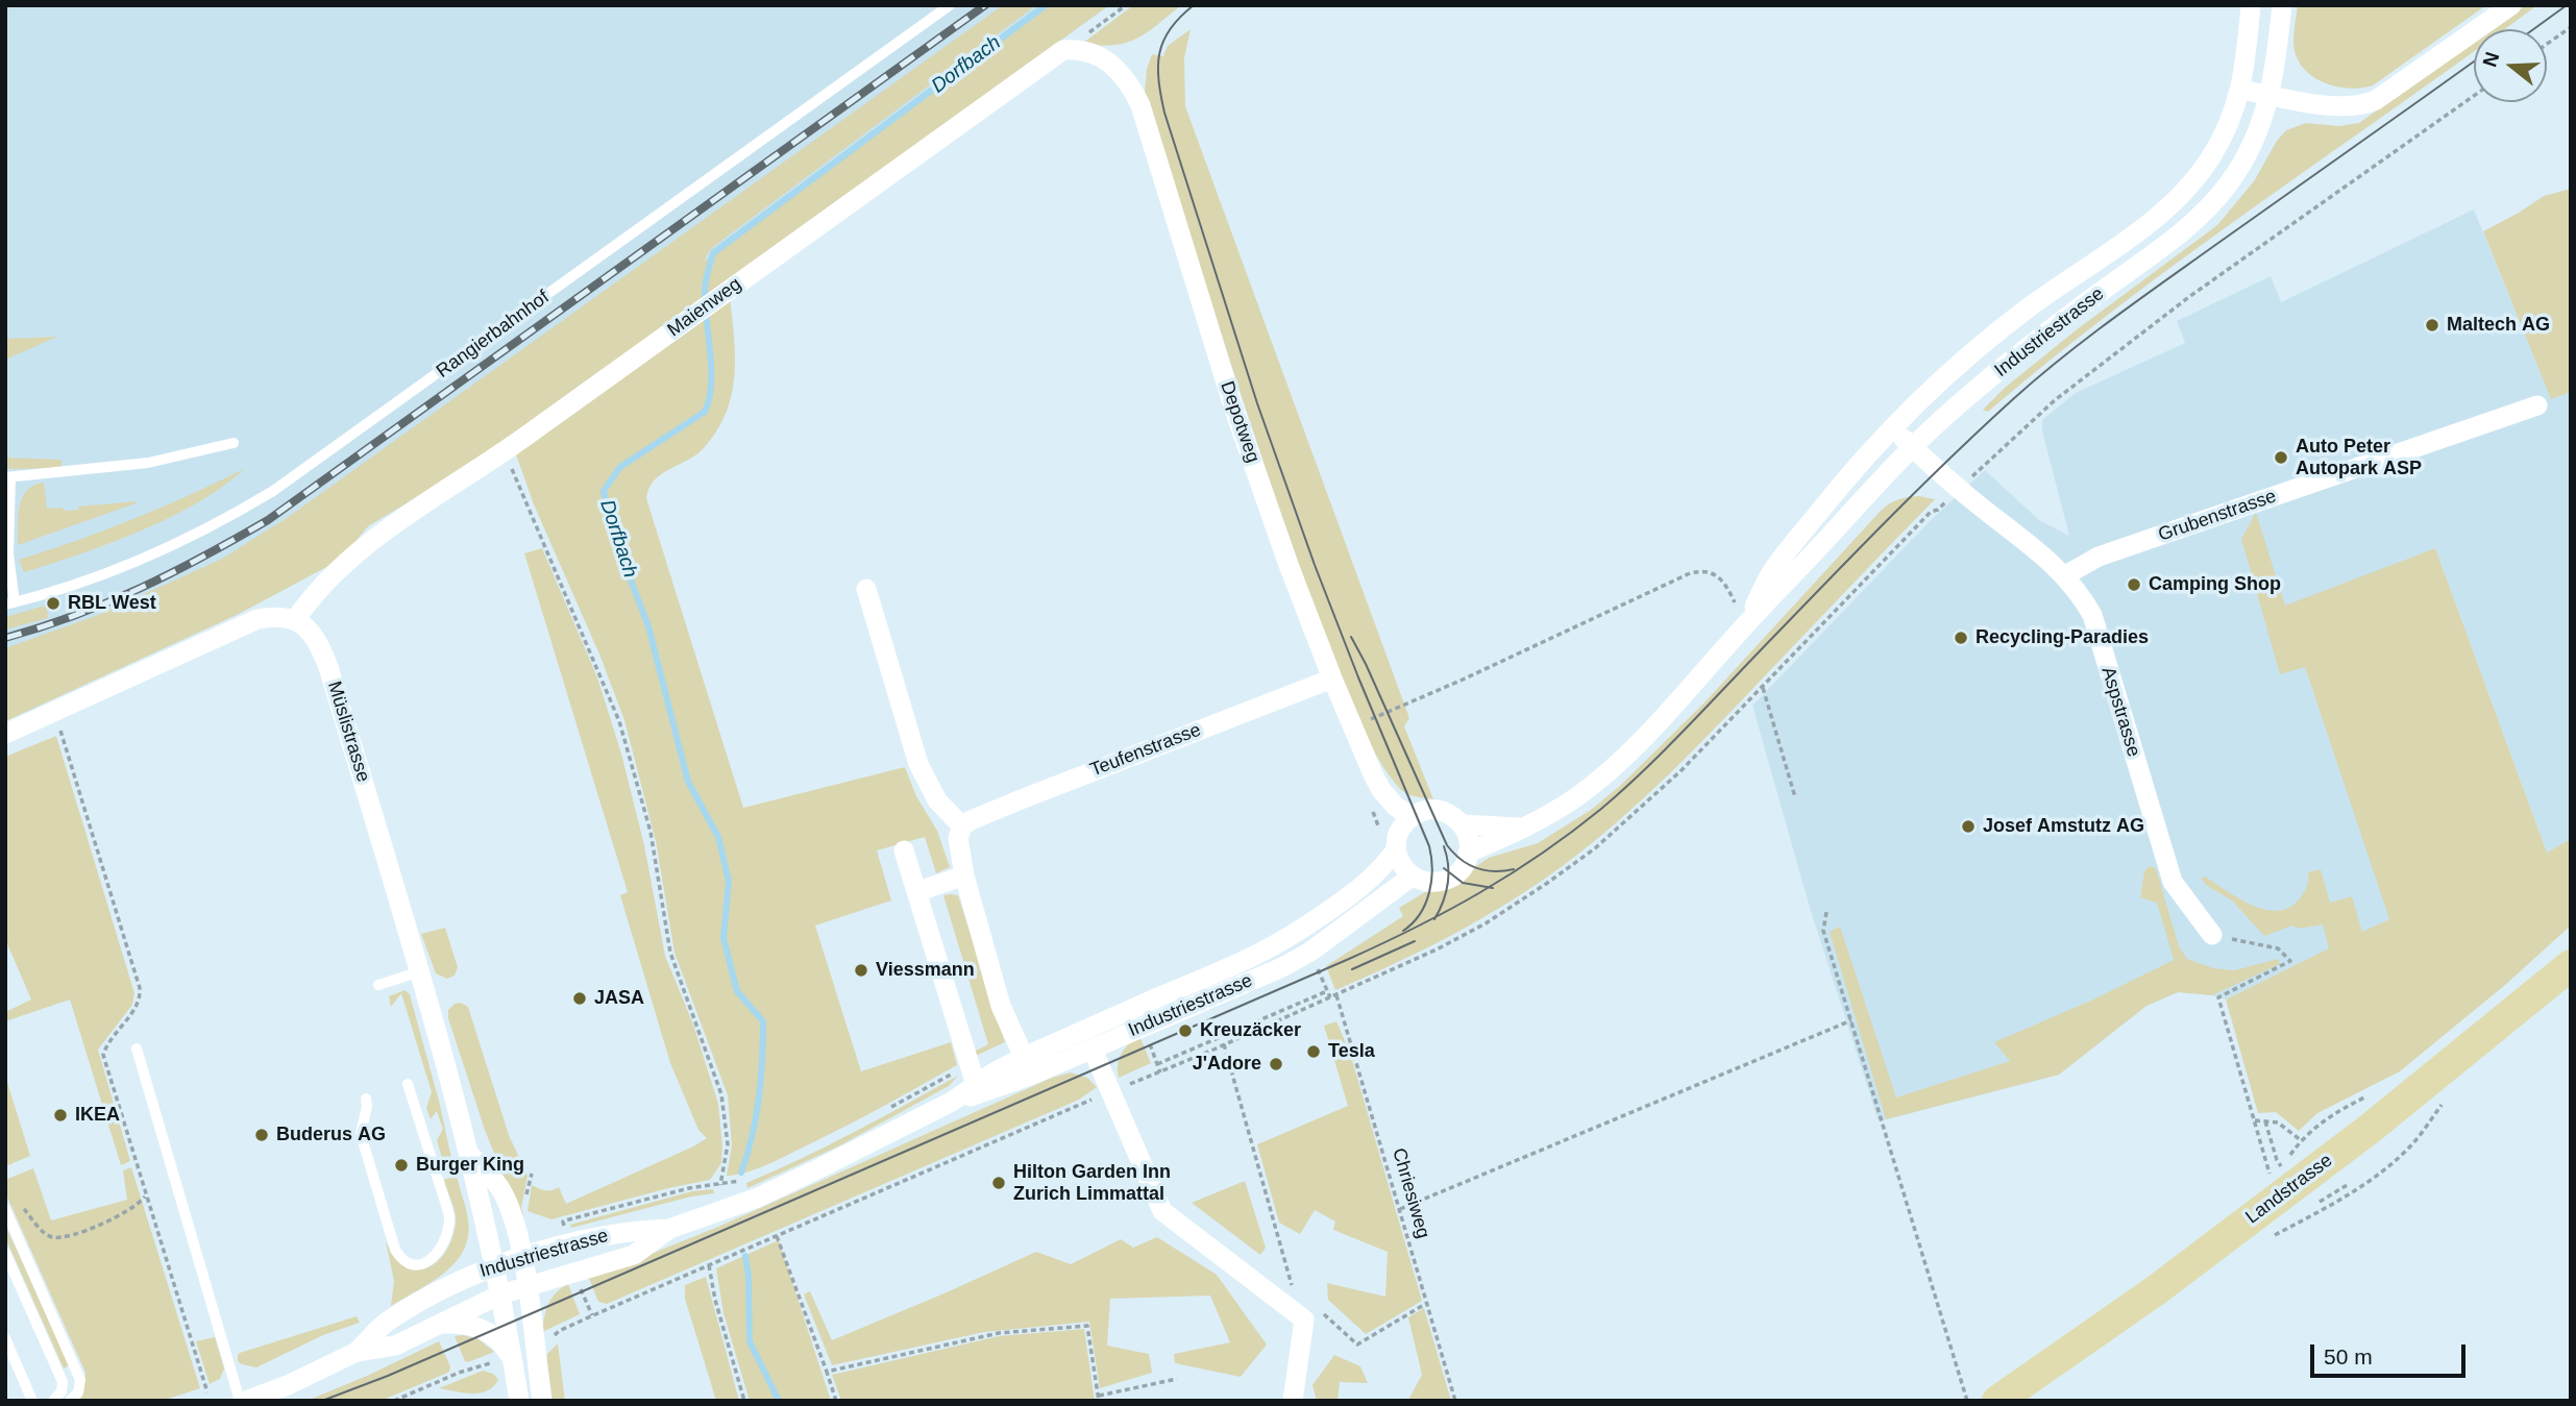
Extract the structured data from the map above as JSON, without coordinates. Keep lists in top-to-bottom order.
{
  "streets": {
    "main road": ["Landstrasse"],
    "street": [
      "Maienweg",
      "Industriestrasse",
      "Depotweg",
      "Grubenstrasse",
      "Aspstrasse",
      "Müslistrasse",
      "Teufenstrasse"
    ],
    "lane": ["Rangierbahnhof"],
    "path": ["Chriesiweg"]
  },
  "crossings": [
    ["Maienweg", "Depotweg"],
    ["Maienweg", "Müslistrasse"],
    ["Industriestrasse", "Depotweg"],
    ["Industriestrasse", "Aspstrasse"],
    ["Industriestrasse", "Müslistrasse"],
    ["Depotweg", "Teufenstrasse"],
    ["Grubenstrasse", "Aspstrasse"]
  ],
  "water": ["Dorfbach"],
  "places": [
    "Maltech AG",
    "Auto Peter Autopark ASP",
    "Camping Shop",
    "RBL West",
    "Recycling-Paradies",
    "Josef Amstutz AG",
    "Viessmann",
    "JASA",
    "Kreuzäcker",
    "Tesla",
    "J'Adore",
    "IKEA",
    "Buderus AG",
    "Burger King",
    "Hilton Garden Inn Zurich Limmattal"
  ],
  "scale_bar": "50 m",
  "north": "left"
}
